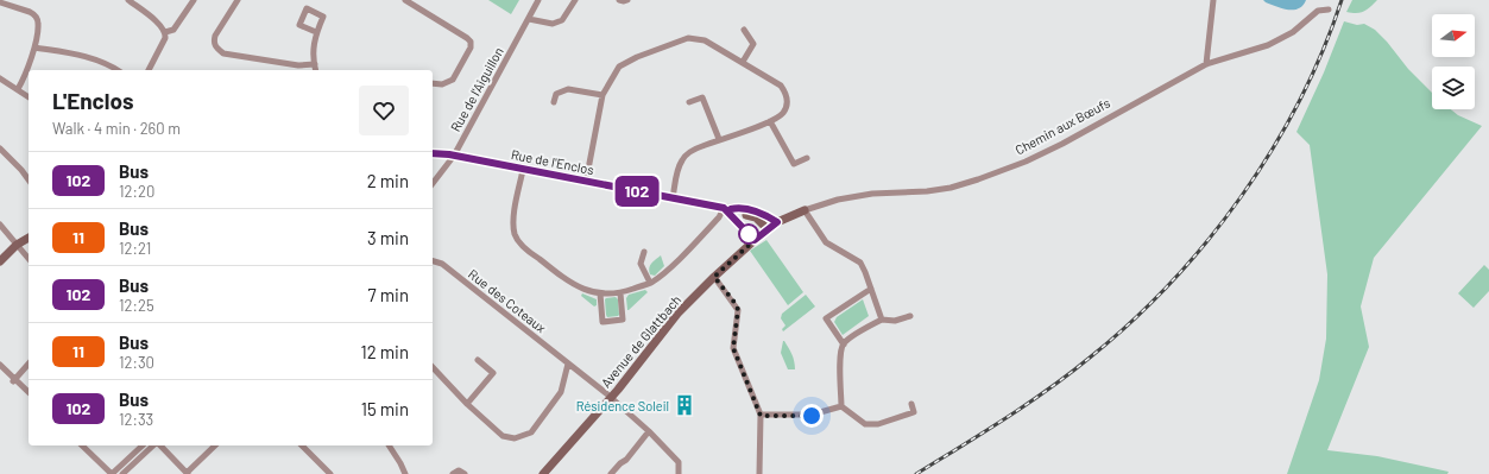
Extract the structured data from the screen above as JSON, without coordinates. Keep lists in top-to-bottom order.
{
  "streets": {
    "street": [
      "Rue de l'Aiguillon",
      "Chemin aux Bœufs",
      "Rue de l'Enclos",
      "Rue des Coteaux",
      "Avenue de Glattbach"
    ]
  },
  "crossings": [
    ["Rue de l'Aiguillon", "Rue de l'Enclos"],
    ["Chemin aux Bœufs", "Rue de l'Enclos"],
    ["Chemin aux Bœufs", "Avenue de Glattbach"],
    ["Rue de l'Enclos", "Avenue de Glattbach"],
    ["Rue des Coteaux", "Avenue de Glattbach"]
  ],
  "places": {
    "building": ["Résidence Soleil"]
  },
  "lines": ["bus line 102"],
  "north": "right",
  "page": {
    "on_map": "102",
    "heading": ["L'Enclos", "Walk · 4 min · 260 m"],
    "list": [
      {
        "mark": "102",
        "name": "Bus",
        "note": "12:20",
        "value": "2 min"
      },
      {
        "mark": "11",
        "name": "Bus",
        "note": "12:21",
        "value": "3 min"
      },
      {
        "mark": "102",
        "name": "Bus",
        "note": "12:25",
        "value": "7 min"
      },
      {
        "mark": "11",
        "name": "Bus",
        "note": "12:30",
        "value": "12 min"
      },
      {
        "mark": "102",
        "name": "Bus",
        "note": "12:33",
        "value": "15 min"
      }
    ]
  }
}
